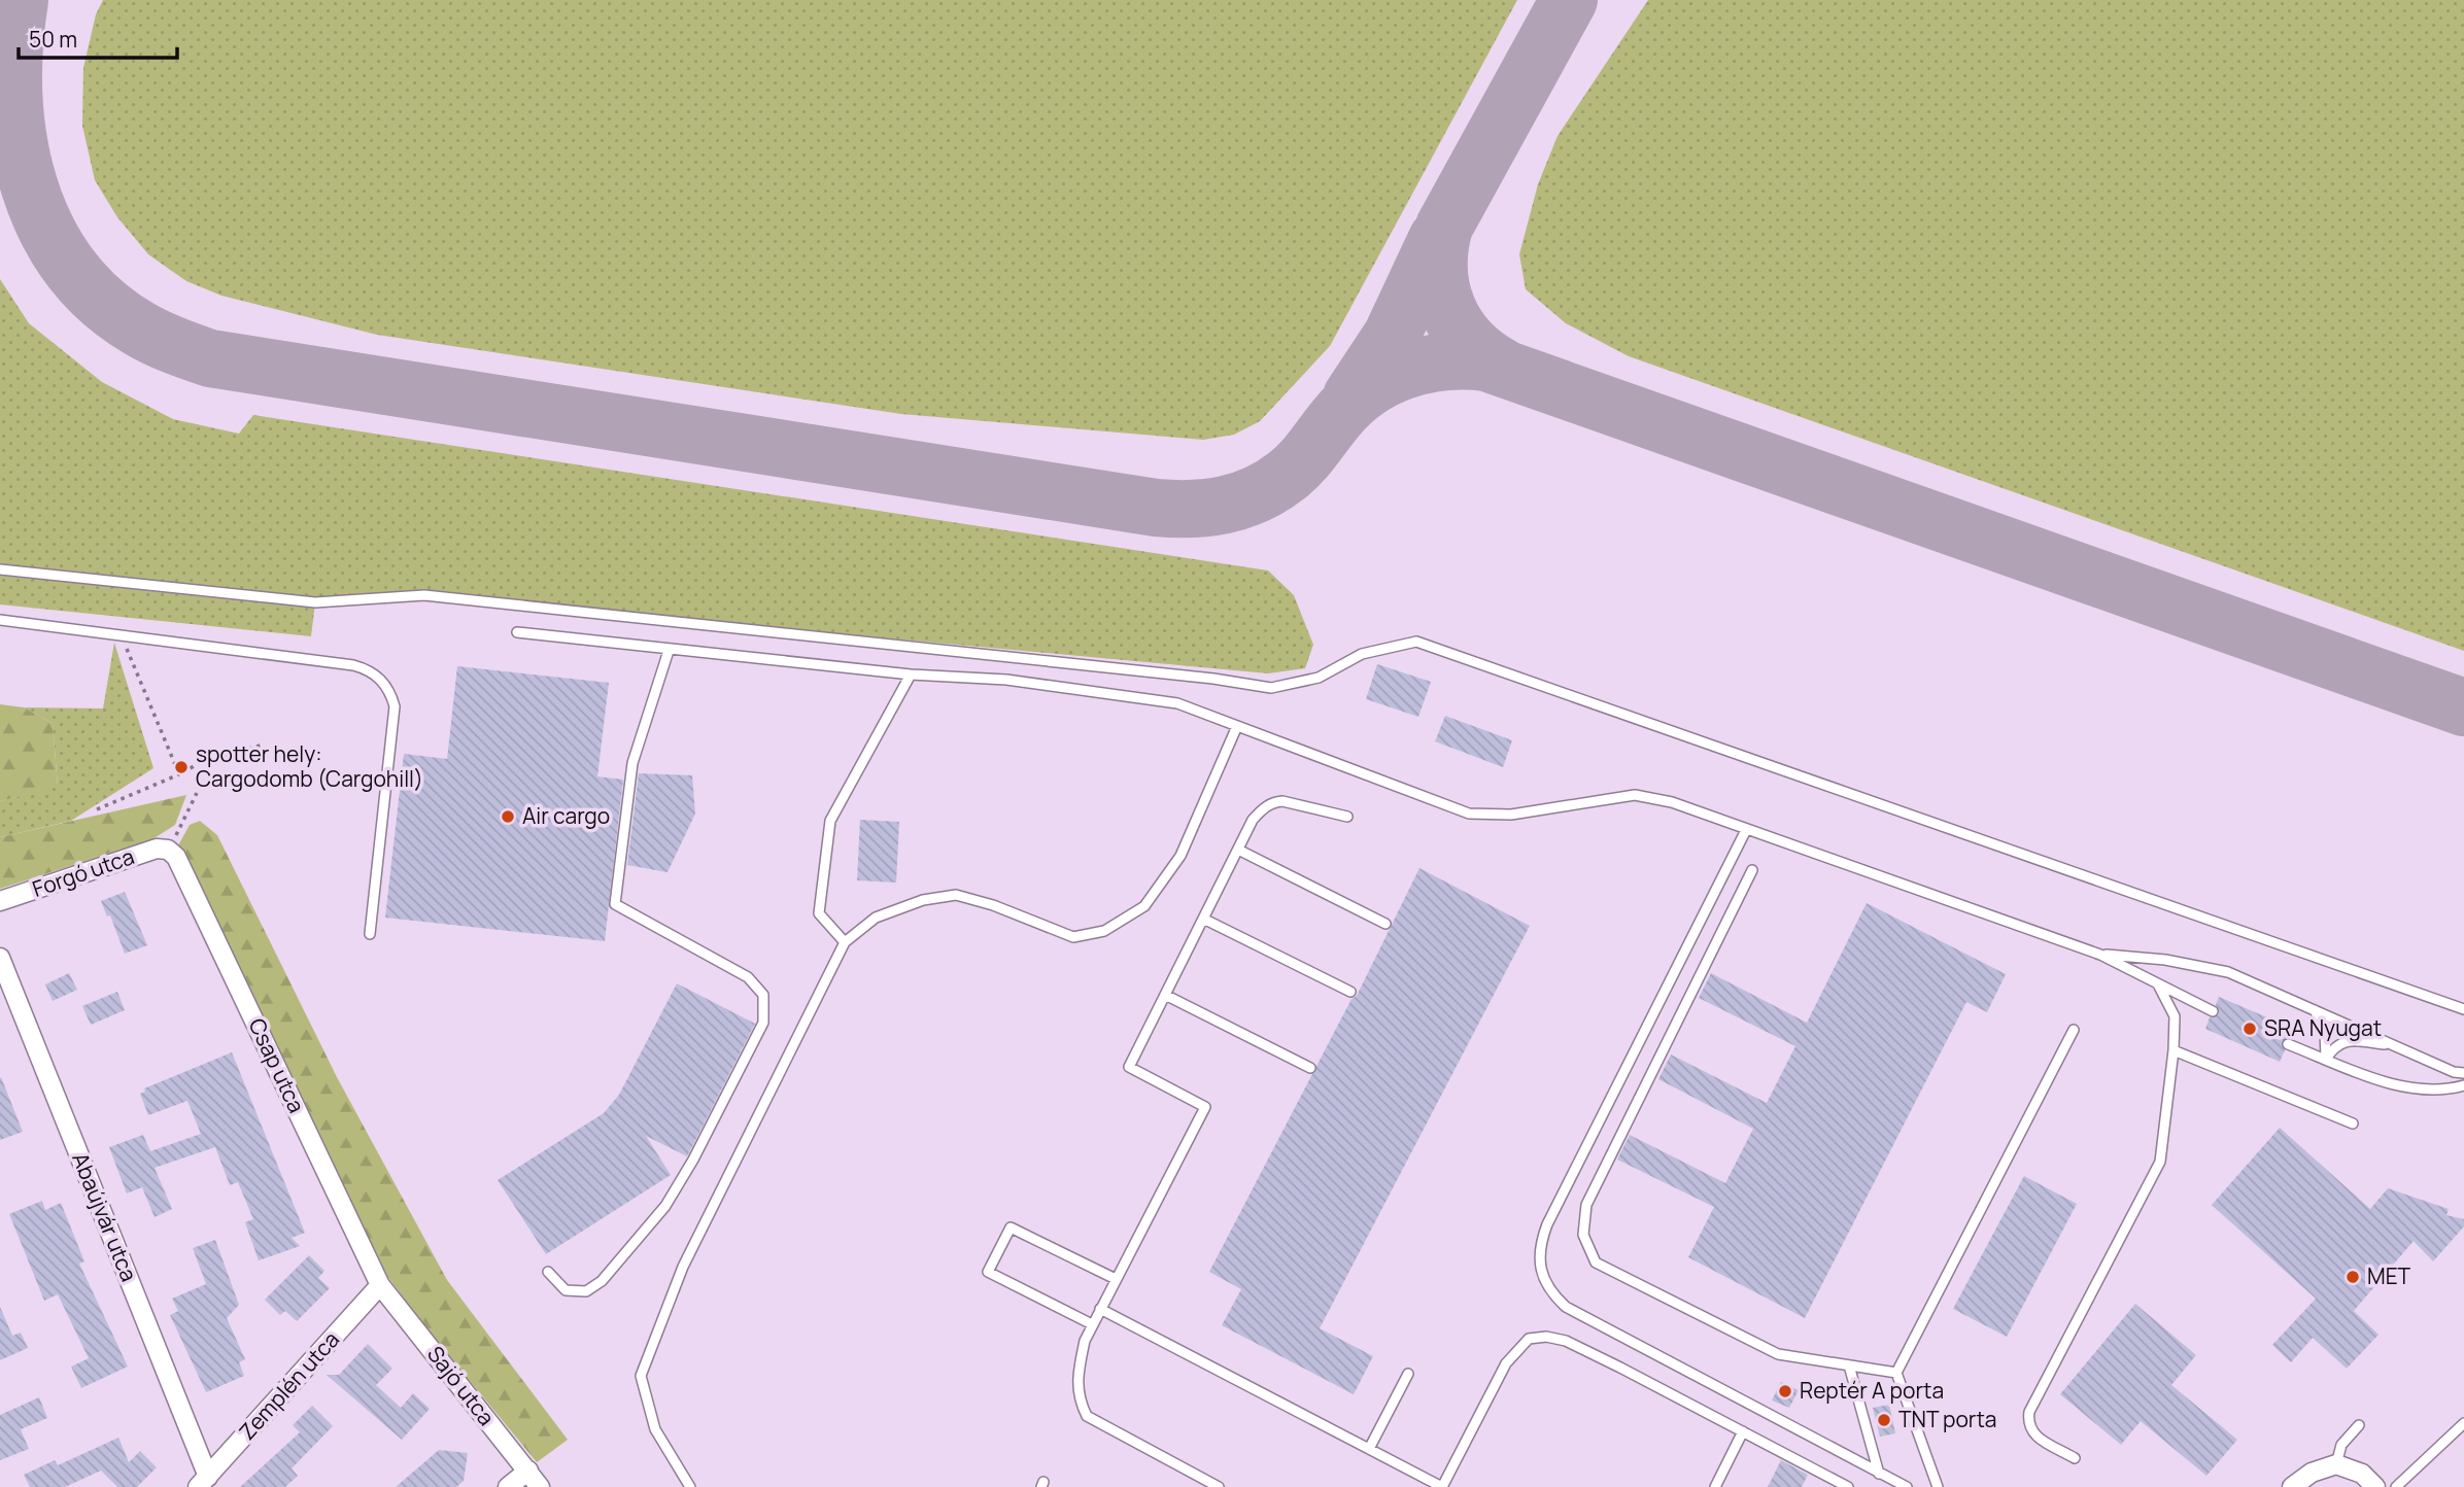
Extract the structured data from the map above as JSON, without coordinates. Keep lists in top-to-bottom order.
{
  "streets": {
    "street": [
      "Forgó utca",
      "Csap utca",
      "Abaújvár utca",
      "Zemplén utca",
      "Sajó utca"
    ]
  },
  "crossings": [
    ["Forgó utca", "Csap utca"],
    ["Csap utca", "Zemplén utca"],
    ["Csap utca", "Sajó utca"],
    ["Abaújvár utca", "Zemplén utca"],
    ["Zemplén utca", "Sajó utca"]
  ],
  "places": [
    "spotter hely: Cargodomb (Cargohill)",
    "Air cargo",
    "SRA Nyugat",
    "MET",
    "Reptér A porta",
    "TNT porta"
  ],
  "scale_bar": "50 m"
}
